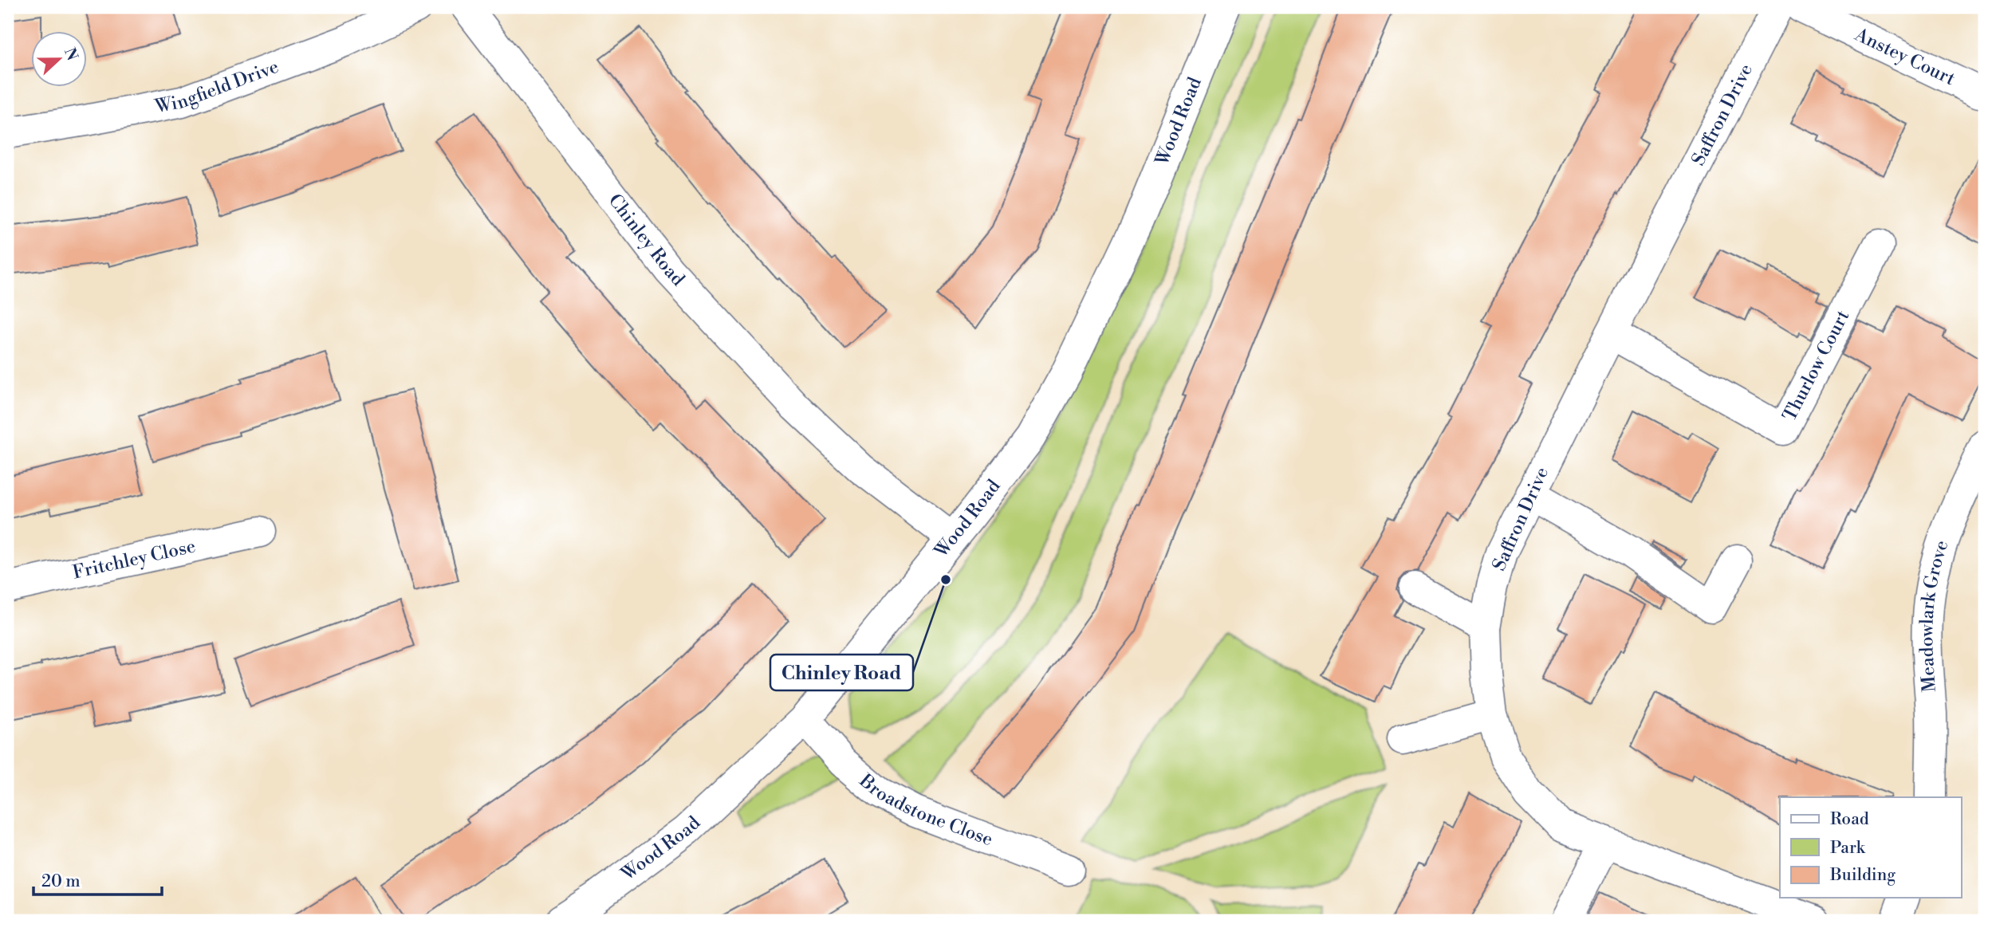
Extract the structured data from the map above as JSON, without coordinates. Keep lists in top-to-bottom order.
{
  "streets": {
    "street": [
      "Anstey Court",
      "Wingfield Drive",
      "Saffron Drive",
      "Wood Road",
      "Chinley Road",
      "Thurlow Court",
      "Fritchley Close",
      "Meadowlark Grove",
      "Broadstone Close"
    ]
  },
  "crossings": [
    ["Saffron Drive", "Thurlow Court"],
    ["Wood Road", "Chinley Road"],
    ["Wood Road", "Broadstone Close"]
  ],
  "places": ["Chinley Road"],
  "legend": ["Road", "Park", "Building"],
  "scale_bar": "20 m",
  "north": "right"
}
